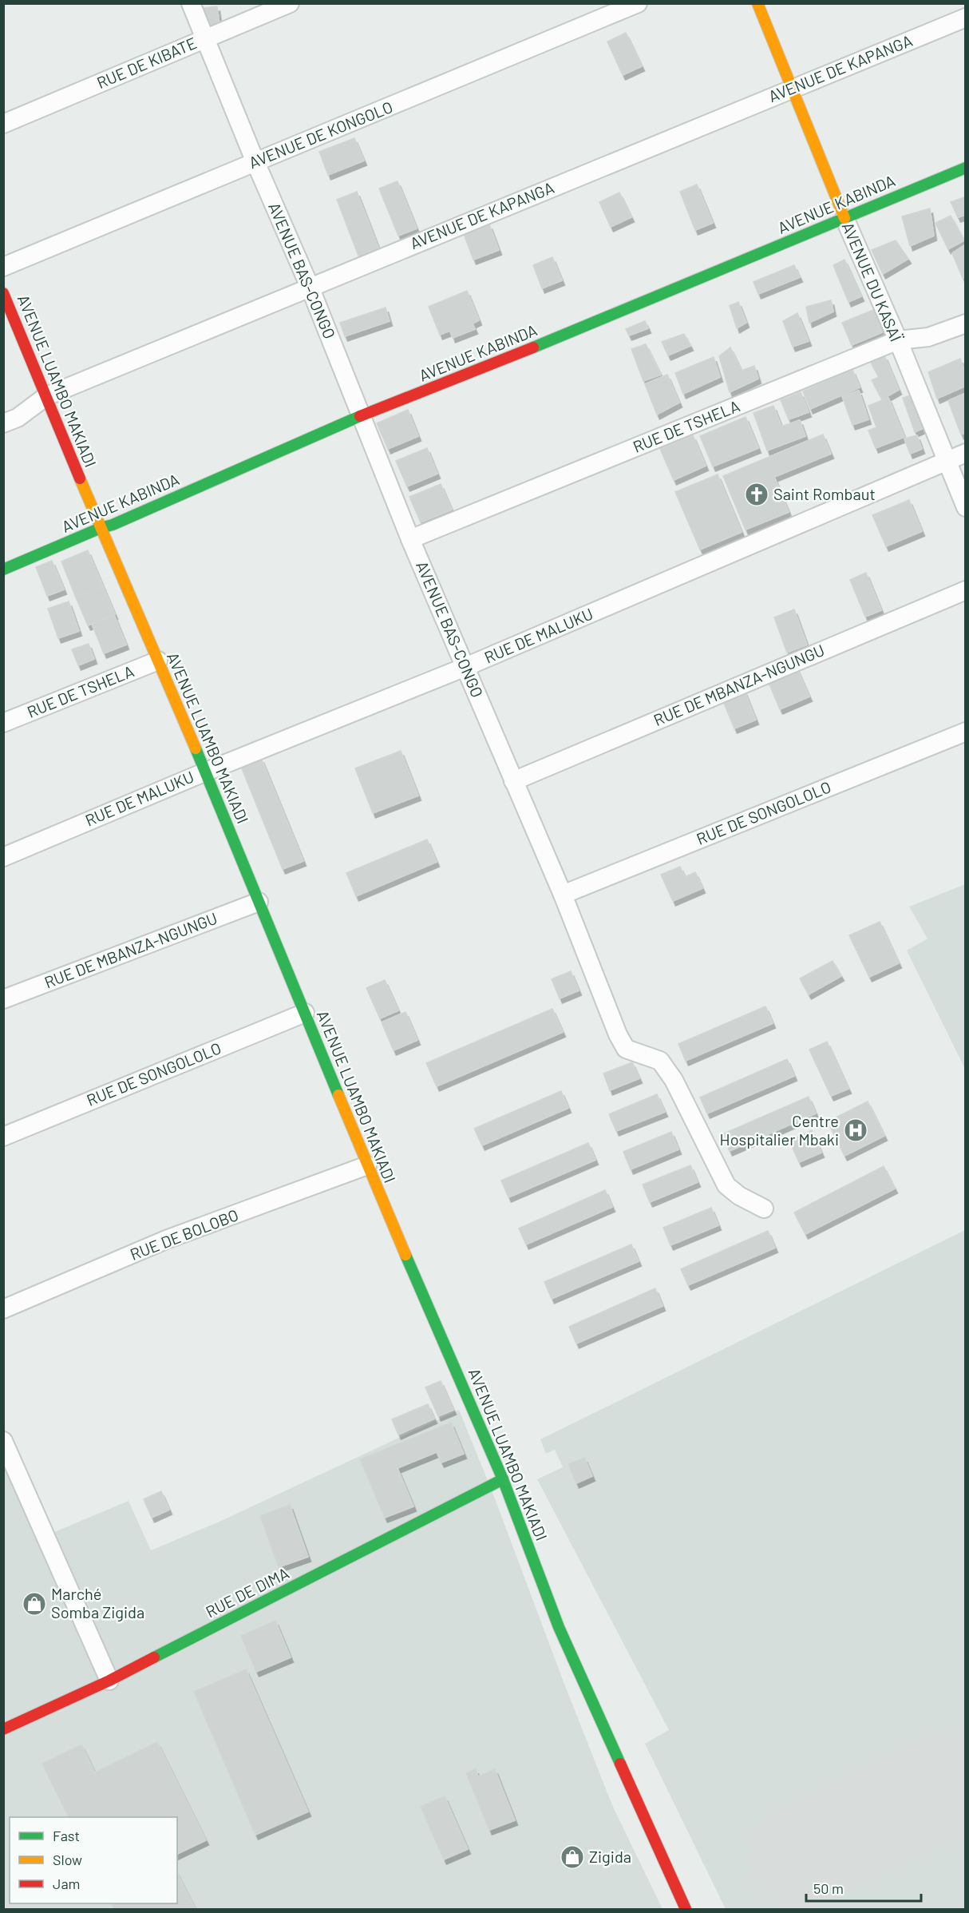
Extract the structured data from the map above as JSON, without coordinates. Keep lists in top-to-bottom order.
{
  "streets": {
    "street": [
      "RUE DE KIBATE",
      "AVENUE DE KAPANGA",
      "AVENUE DE KONGOLO",
      "AVENUE KABINDA",
      "AVENUE BAS-CONGO",
      "AVENUE DU KASAÏ",
      "AVENUE LUAMBO MAKIADI",
      "RUE DE TSHELA",
      "RUE DE MALUKU",
      "RUE DE MBANZA-NGUNGU",
      "RUE DE SONGOLOLO",
      "RUE DE BOLOBO",
      "RUE DE DIMA"
    ]
  },
  "crossings": [
    ["RUE DE KIBATE", "AVENUE BAS-CONGO"],
    ["AVENUE DE KAPANGA", "AVENUE BAS-CONGO"],
    ["AVENUE DE KAPANGA", "AVENUE DU KASAÏ"],
    ["AVENUE DE KAPANGA", "AVENUE LUAMBO MAKIADI"],
    ["AVENUE DE KONGOLO", "AVENUE BAS-CONGO"],
    ["AVENUE KABINDA", "AVENUE BAS-CONGO"],
    ["AVENUE KABINDA", "AVENUE DU KASAÏ"],
    ["AVENUE KABINDA", "AVENUE LUAMBO MAKIADI"],
    ["AVENUE BAS-CONGO", "RUE DE TSHELA"],
    ["AVENUE BAS-CONGO", "RUE DE MALUKU"],
    ["AVENUE BAS-CONGO", "RUE DE MBANZA-NGUNGU"],
    ["AVENUE BAS-CONGO", "RUE DE SONGOLOLO"],
    ["AVENUE DU KASAÏ", "RUE DE TSHELA"],
    ["AVENUE DU KASAÏ", "RUE DE MALUKU"],
    ["AVENUE LUAMBO MAKIADI", "RUE DE TSHELA"],
    ["AVENUE LUAMBO MAKIADI", "RUE DE MALUKU"],
    ["AVENUE LUAMBO MAKIADI", "RUE DE MBANZA-NGUNGU"],
    ["AVENUE LUAMBO MAKIADI", "RUE DE SONGOLOLO"],
    ["AVENUE LUAMBO MAKIADI", "RUE DE BOLOBO"],
    ["AVENUE LUAMBO MAKIADI", "RUE DE DIMA"]
  ],
  "places": {
    "church": ["Saint Rombaut"],
    "hospital": ["Centre Hospitalier Mbaki"],
    "shop": ["Marché Somba Zigida", "Zigida"]
  },
  "legend": ["Fast", "Slow", "Jam"],
  "scale_bar": "50 m"
}
